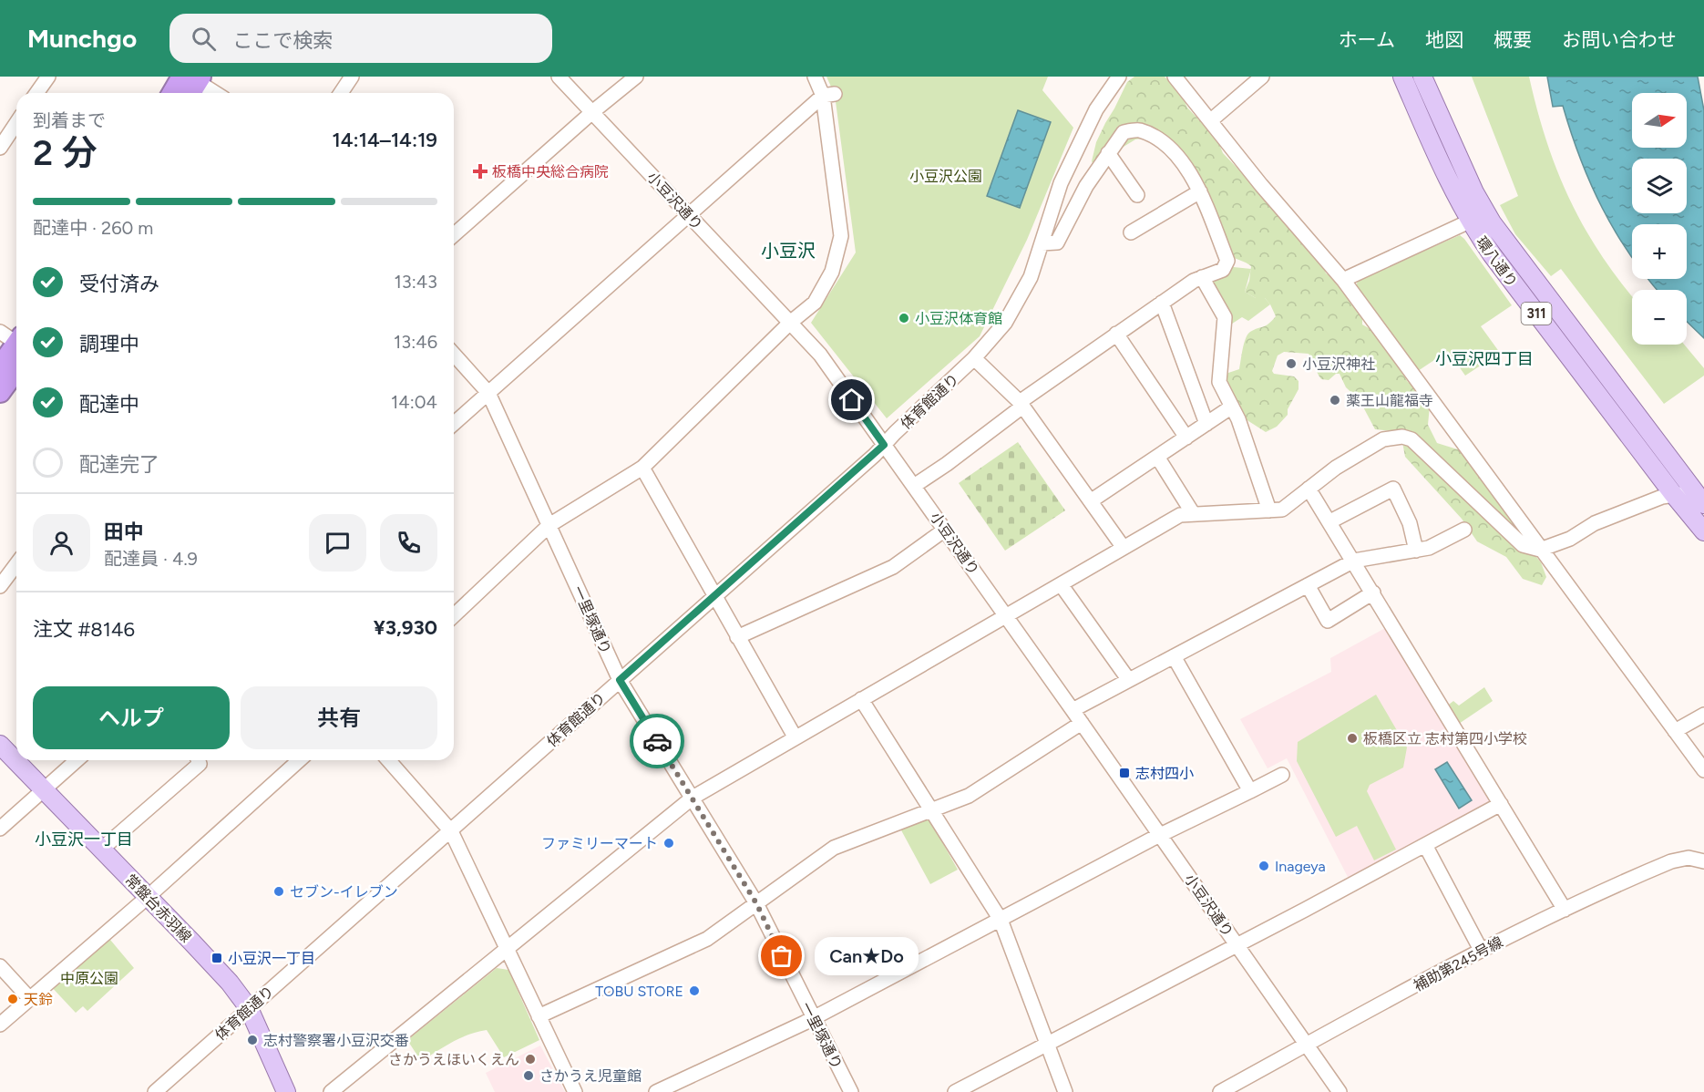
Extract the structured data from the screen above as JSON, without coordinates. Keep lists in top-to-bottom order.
{
  "streets": {
    "main road": ["環八通り", "311", "常盤台赤羽線"],
    "street": [
      "小豆沢通り",
      "体育館通り",
      "一里塚通り",
      "補助第245号線"
    ]
  },
  "crossings": [
    ["小豆沢通り", "体育館通り"],
    ["小豆沢通り", "補助第245号線"],
    ["体育館通り", "一里塚通り"],
    ["体育館通り", "常盤台赤羽線"]
  ],
  "districts": ["小豆沢", "小豆沢四丁目", "小豆沢一丁目"],
  "parks": ["小豆沢公園", "中原公園"],
  "places": {
    "health": ["板橋中央総合病院"],
    "other": [
      "小豆沢体育館",
      "小豆沢神社",
      "薬王山龍福寺",
      "板橋区立 志村第四小学校",
      "ファミリーマート",
      "Inageya",
      "セブン-イレブン",
      "Can★Do",
      "TOBU STORE",
      "天鈴",
      "志村警察署小豆沢交番",
      "さかうえほいくえん",
      "さかうえ児童館"
    ],
    "transit": ["志村四小", "小豆沢一丁目"]
  },
  "north": "right",
  "page": {
    "header": "Munchgo",
    "search": "ここで検索",
    "nav": [
      "ホーム",
      "地図",
      "概要",
      "お問い合わせ"
    ],
    "map_buttons": ["+", "−"],
    "heading": ["2 分", "到着まで", "14:14–14:19"],
    "panel": [
      "田中",
      "配達員 · 4.9",
      "注文 #8146",
      "¥3,930"
    ],
    "bar": "配達中 · 260 m",
    "list": [
      ["受付済み", "13:43"],
      ["調理中", "13:46"],
      ["配達中", "14:04"],
      "配達完了"
    ],
    "buttons": ["ヘルプ", "共有"],
    "bubble": "Can★Do"
  }
}
